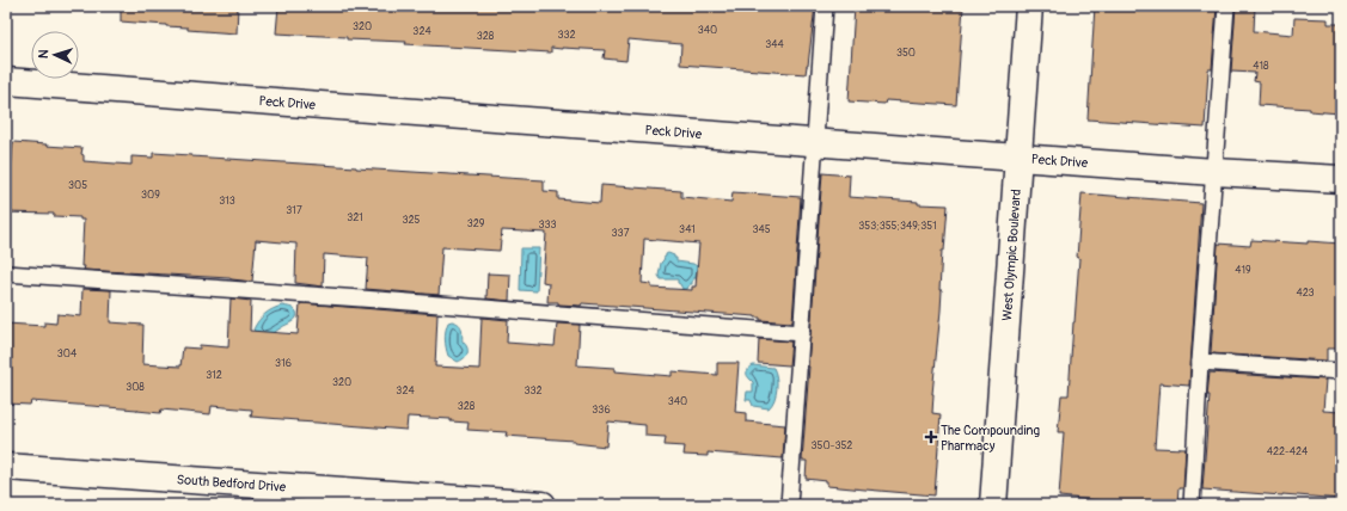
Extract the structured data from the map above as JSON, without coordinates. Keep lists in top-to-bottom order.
{
  "streets": {
    "street": ["Peck Drive", "West Olympic Boulevard", "South Bedford Drive"]
  },
  "crossings": [
    ["Peck Drive", "West Olympic Boulevard"]
  ],
  "places": {
    "health": ["The Compounding Pharmacy"]
  },
  "house_numbers": [
    "320",
    "340",
    "324",
    "332",
    "328",
    "344",
    "350",
    "418",
    "305",
    "309",
    "313",
    "317",
    "321",
    "325",
    "329",
    "333",
    "353;355;349;351",
    "341",
    "345",
    "337",
    "419",
    "423",
    "304",
    "316",
    "312",
    "320",
    "308",
    "324",
    "332",
    "340",
    "328",
    "336",
    "350-352",
    "422-424"
  ],
  "north": "left"
}
